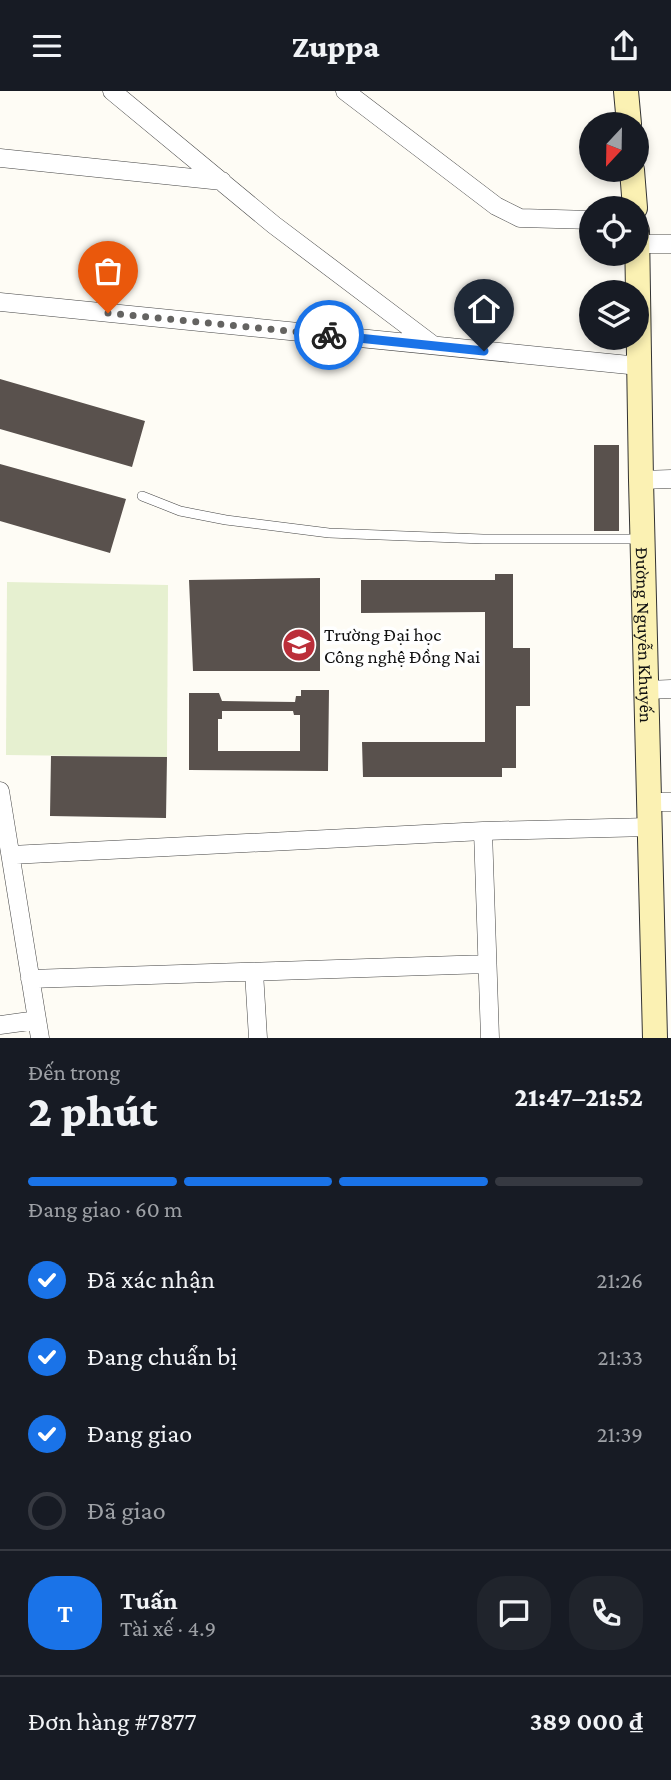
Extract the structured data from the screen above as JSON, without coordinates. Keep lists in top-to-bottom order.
{
  "streets": {
    "street": ["Đường Nguyễn Khuyến"]
  },
  "places": {
    "school or university": ["Trường Đại học Công nghệ Đồng Nai"]
  },
  "north": "bottom",
  "page": {
    "header": "Zuppa",
    "heading": ["2 phút", "Đến trong", "21:47–21:52"],
    "panel": [
      "Tuấn",
      "Tài xế · 4.9",
      "Đơn hàng #7877",
      "389 000 ₫"
    ],
    "bar": "Đang giao · 60 m",
    "list": [
      ["Đã xác nhận", "21:26"],
      ["Đang chuẩn bị", "21:33"],
      ["Đang giao", "21:39"],
      "Đã giao"
    ],
    "round": "T"
  }
}
